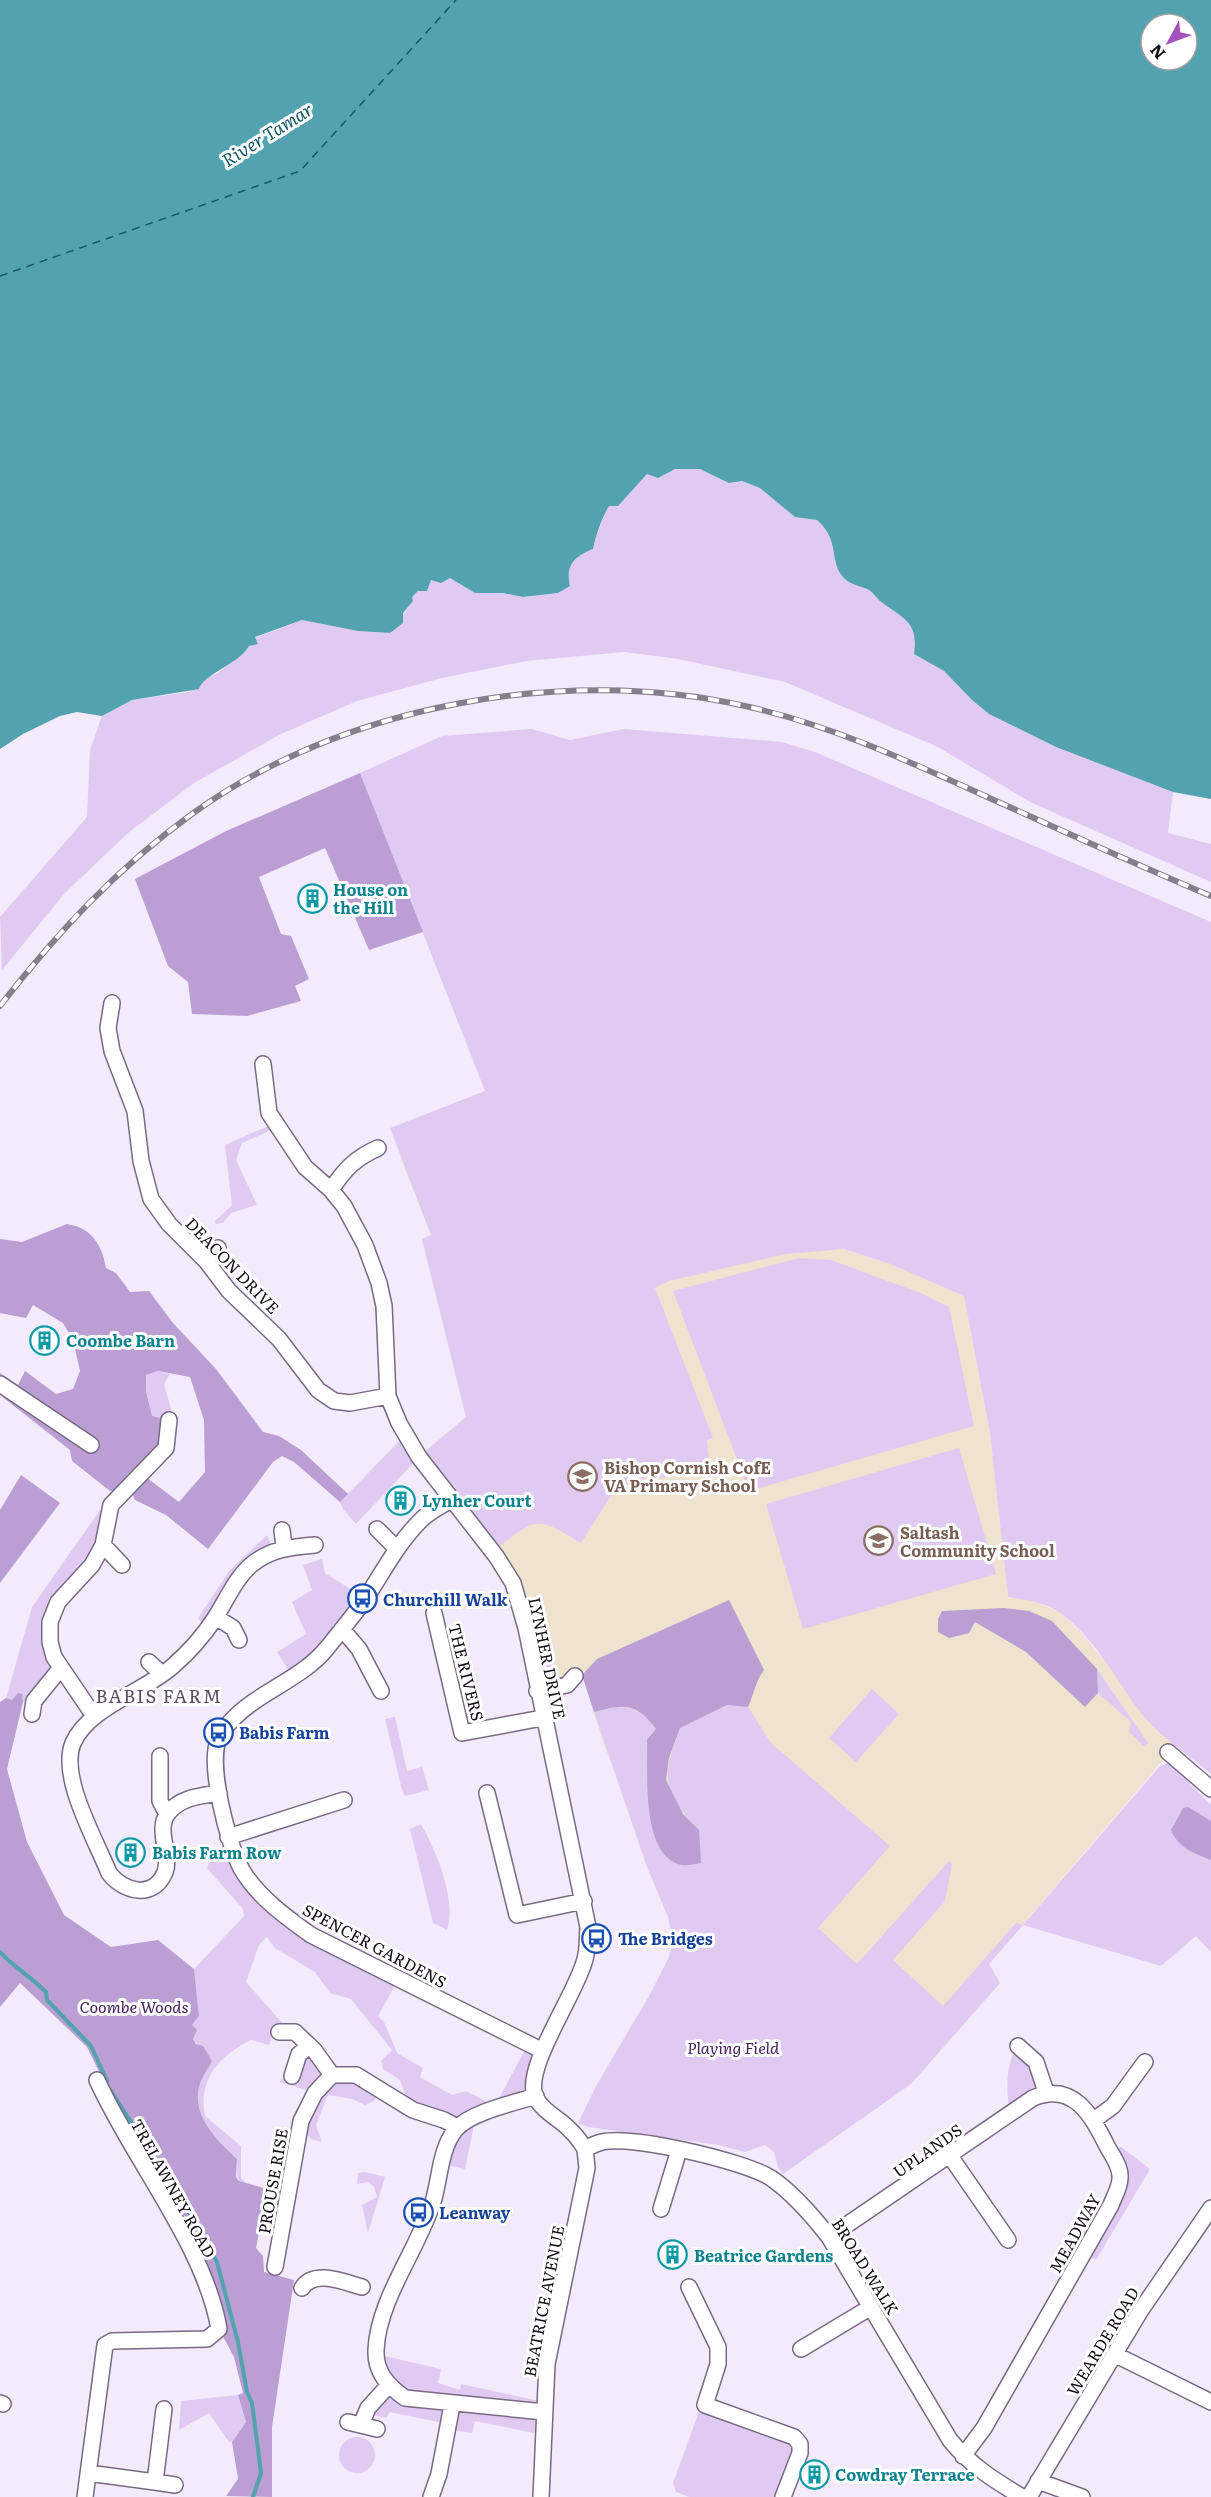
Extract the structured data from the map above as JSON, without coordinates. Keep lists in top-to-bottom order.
{
  "streets": {
    "street": [
      "DEACON DRIVE",
      "LYNHER DRIVE",
      "THE RIVERS",
      "SPENCER GARDENS",
      "UPLANDS",
      "PROUSE RISE",
      "TRELAWNEY ROAD",
      "MEADWAY",
      "BROAD WALK",
      "BEATRICE AVENUE",
      "WEARDE ROAD"
    ]
  },
  "crossings": [
    ["DEACON DRIVE", "LYNHER DRIVE"],
    ["LYNHER DRIVE", "THE RIVERS"],
    ["LYNHER DRIVE", "SPENCER GARDENS"],
    ["UPLANDS", "MEADWAY"],
    ["UPLANDS", "BROAD WALK"],
    ["MEADWAY", "BROAD WALK"],
    ["BROAD WALK", "BEATRICE AVENUE"]
  ],
  "districts": ["BABIS FARM"],
  "water": ["River Tamar"],
  "parks": ["Coombe Woods", "Playing Field"],
  "places": {
    "building": [
      "House on the Hill",
      "Coombe Barn",
      "Lynher Court",
      "Babis Farm Row",
      "Beatrice Gardens",
      "Cowdray Terrace"
    ],
    "school or university": ["Bishop Cornish CofE VA Primary School", "Saltash Community School"],
    "bus stop": [
      "Churchill Walk",
      "Babis Farm",
      "The Bridges",
      "Leanway"
    ]
  },
  "north": "bottom left"
}
